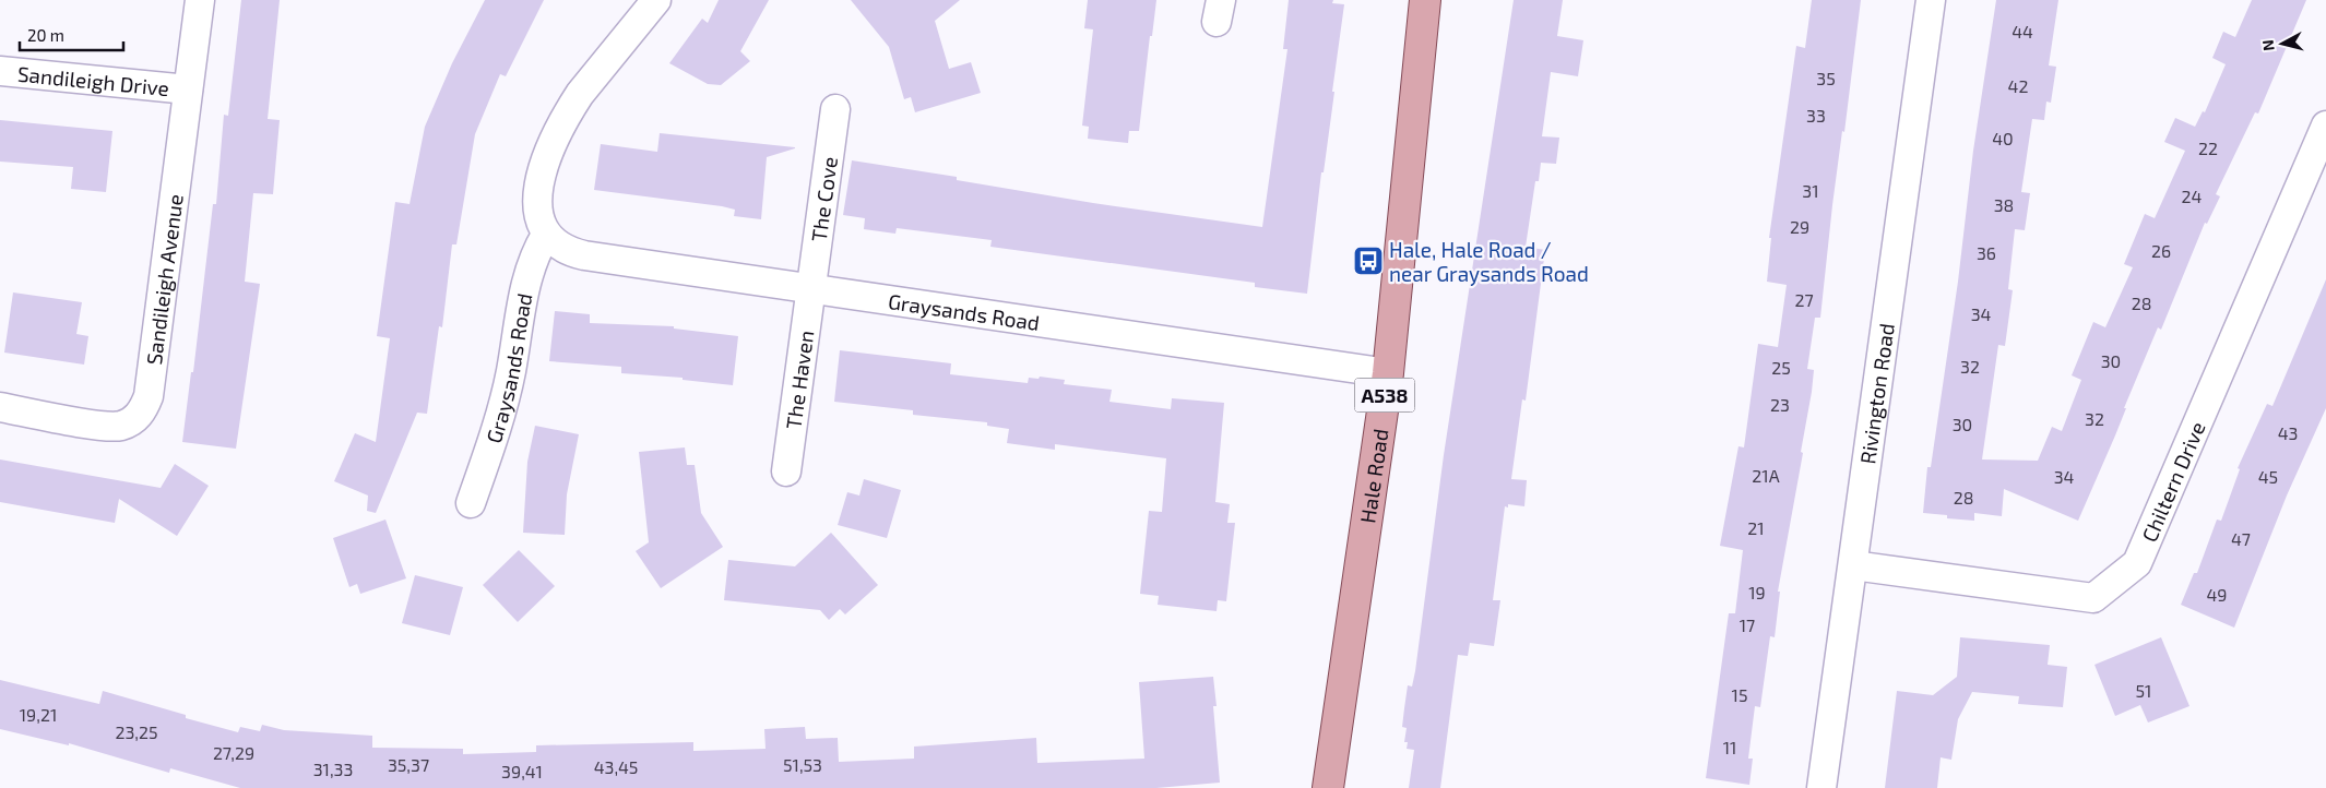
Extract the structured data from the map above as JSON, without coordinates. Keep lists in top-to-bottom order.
{
  "streets": {
    "main road": ["A538", "Hale Road"],
    "street": [
      "Sandileigh Drive",
      "The Cove",
      "Sandileigh Avenue",
      "Graysands Road",
      "The Haven",
      "Rivington Road",
      "Chiltern Drive"
    ]
  },
  "crossings": [
    ["Sandileigh Drive", "Sandileigh Avenue"],
    ["The Cove", "Graysands Road"],
    ["The Cove", "The Haven"],
    ["Graysands Road", "The Haven"],
    ["Graysands Road", "Hale Road"],
    ["Rivington Road", "Chiltern Drive"]
  ],
  "places": {
    "bus stop": ["Hale, Hale Road / near Graysands Road"]
  },
  "house_numbers": [
    "44",
    "35",
    "42",
    "33",
    "40",
    "22",
    "31",
    "24",
    "38",
    "29",
    "26",
    "36",
    "27",
    "28",
    "34",
    "30",
    "32",
    "25",
    "23",
    "32",
    "30",
    "43",
    "21A",
    "34",
    "45",
    "28",
    "21",
    "47",
    "19",
    "49",
    "17",
    "51",
    "15",
    "19,21",
    "23,25",
    "11",
    "27,29",
    "35,37",
    "51,53",
    "43,45",
    "31,33",
    "39,41"
  ],
  "scale_bar": "20 m",
  "north": "left"
}
